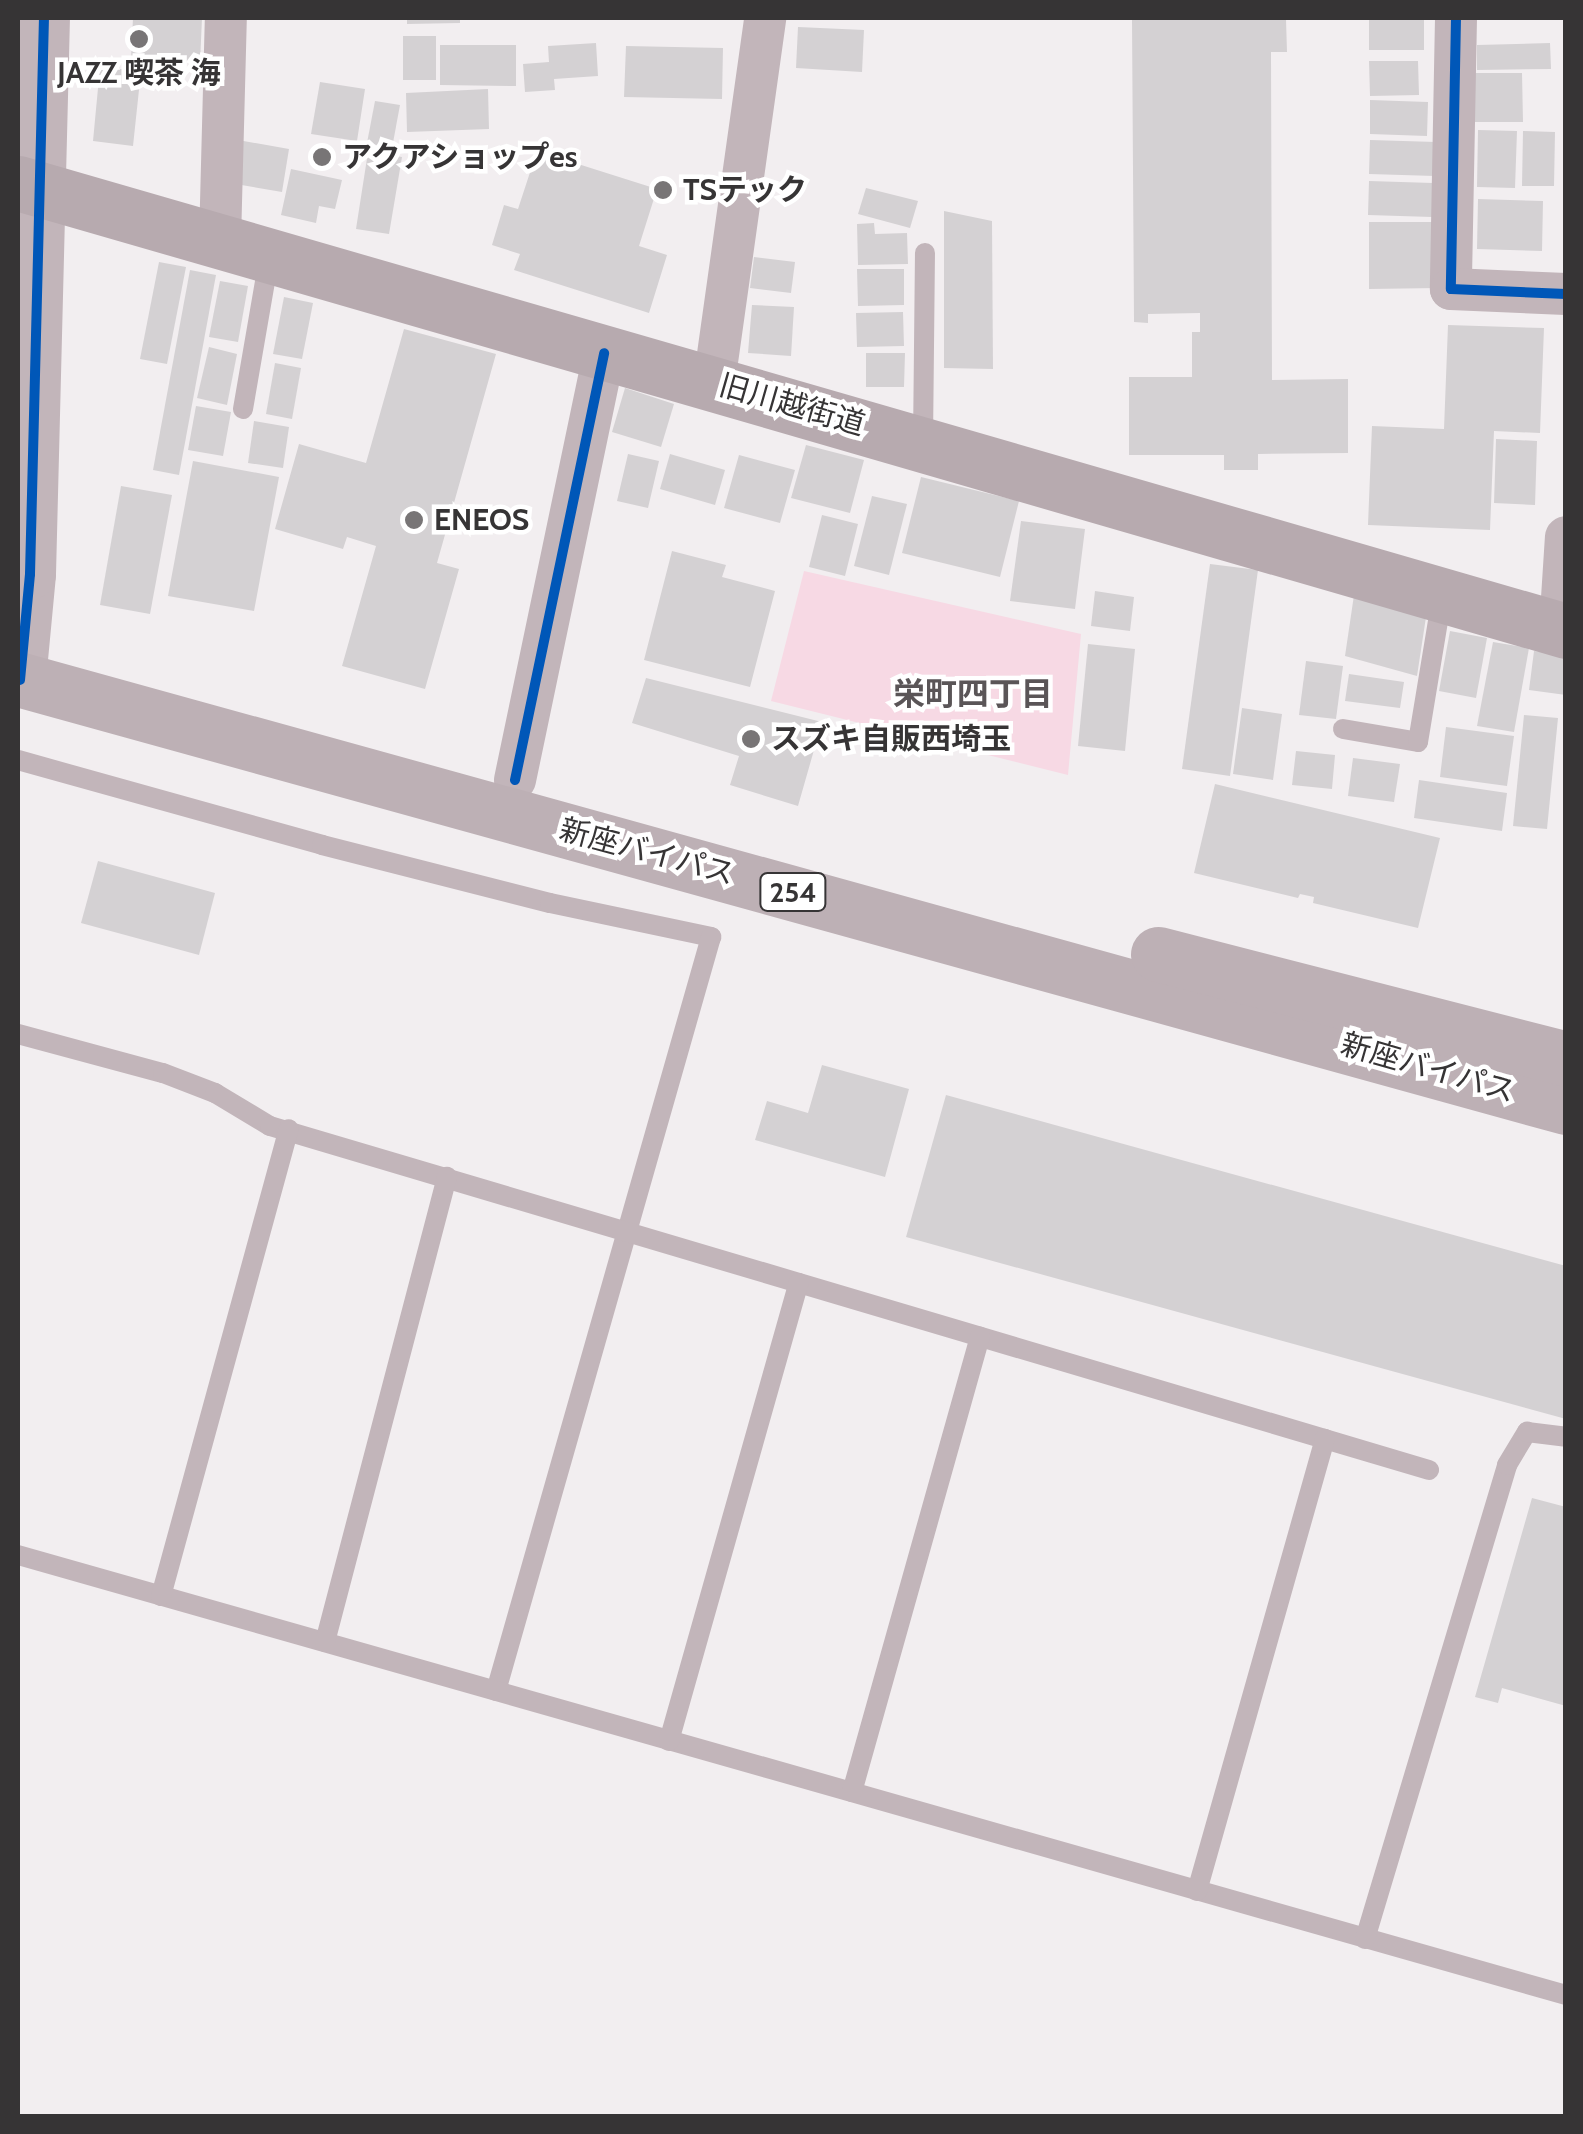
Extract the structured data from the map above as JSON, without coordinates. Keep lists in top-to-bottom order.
{
  "streets": {
    "highway": ["新座バイパス", "254"],
    "main road": ["旧川越街道"]
  },
  "districts": ["栄町四丁目"],
  "places": [
    "JAZZ 喫茶 海",
    "アクアショップes",
    "TSテック",
    "ENEOS",
    "スズキ自販西埼玉"
  ]
}
